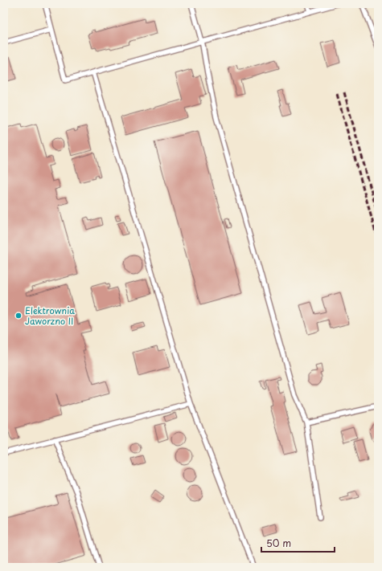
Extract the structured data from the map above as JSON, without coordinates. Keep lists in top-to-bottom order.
{
  "places": ["Elektrownia Jaworzno II"],
  "scale_bar": "50 m"
}
